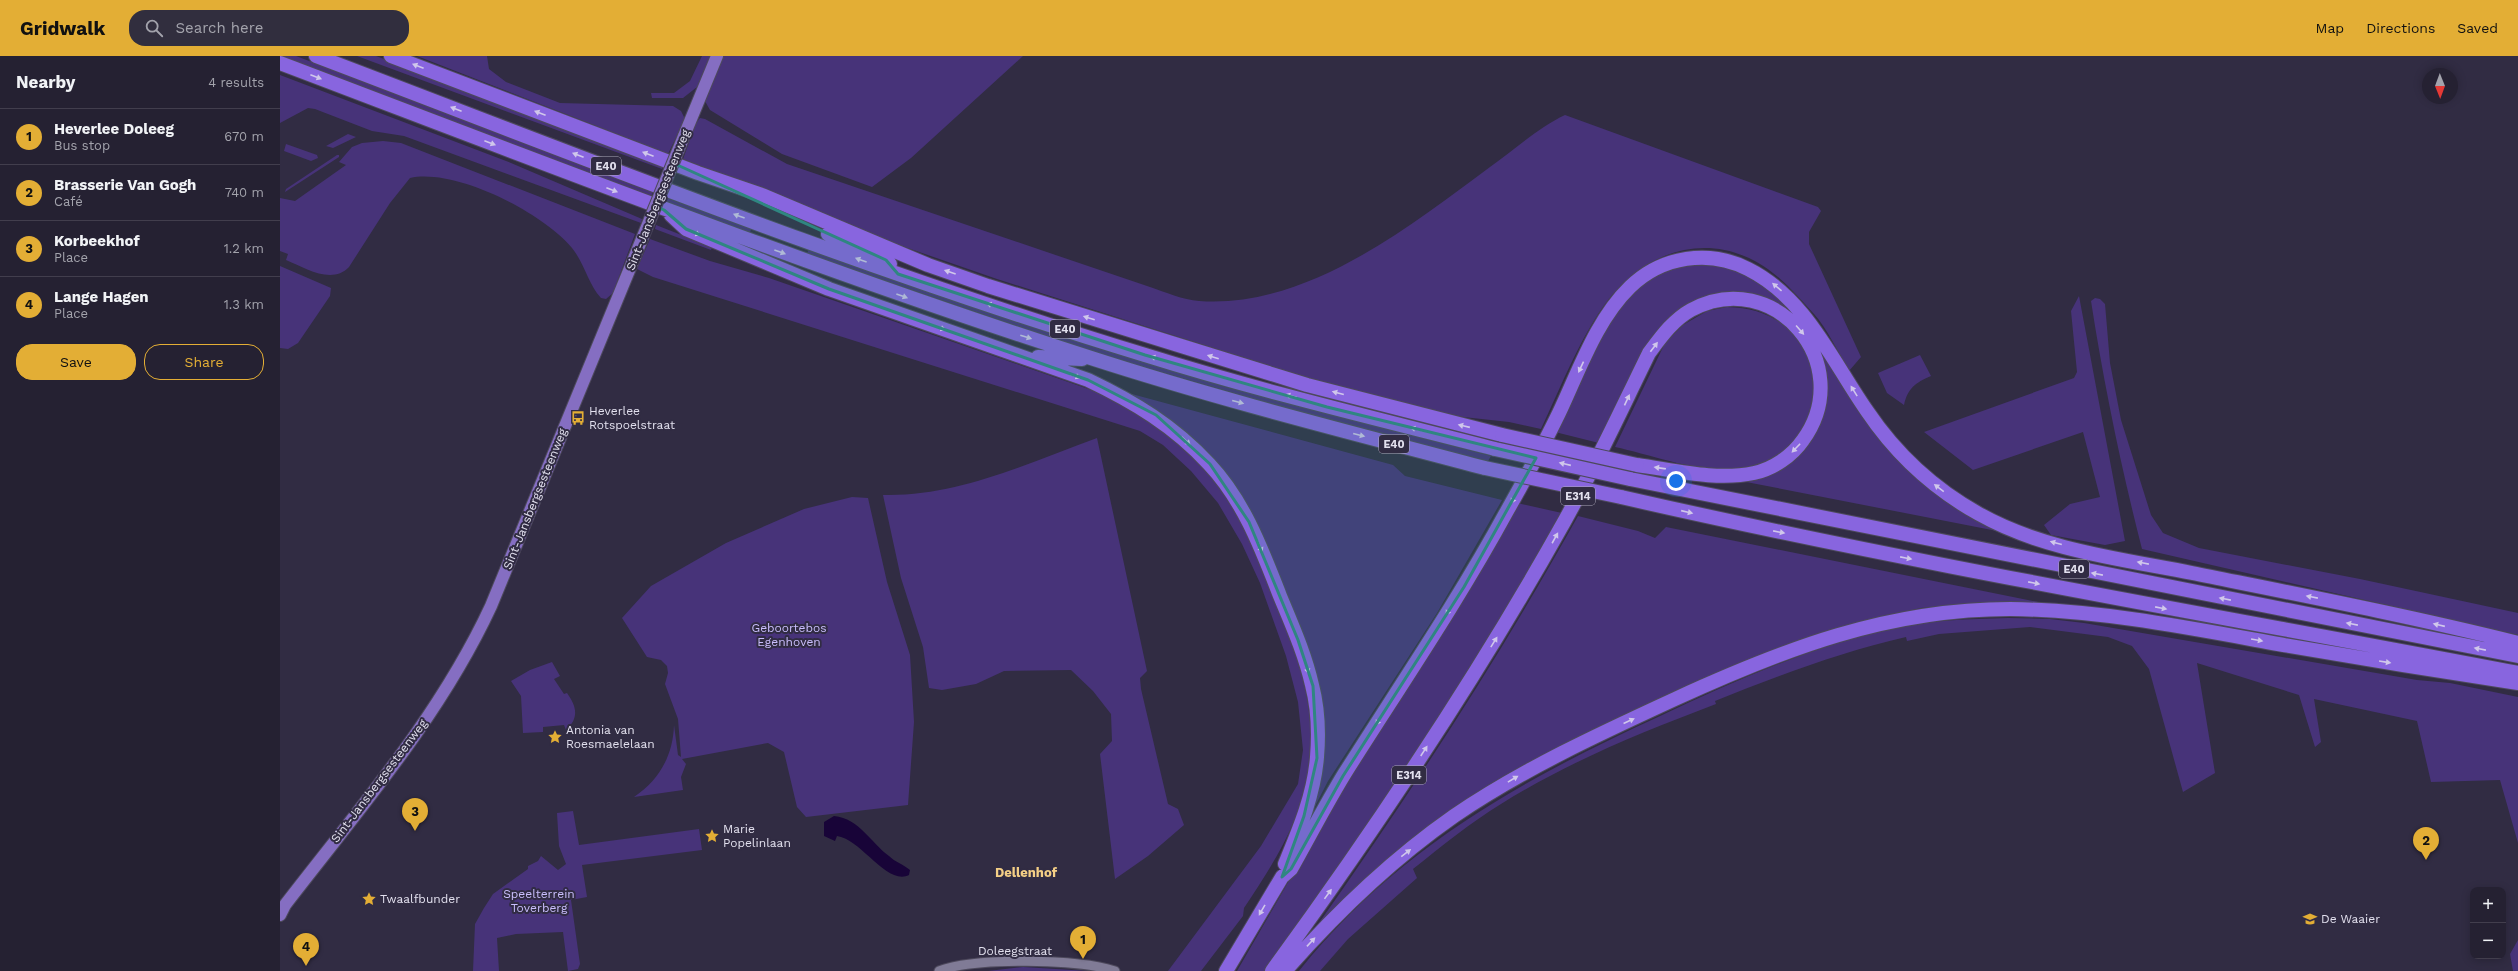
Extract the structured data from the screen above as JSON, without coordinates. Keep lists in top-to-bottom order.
{
  "streets": {
    "highway": ["E40", "E314"],
    "main road": ["Sint-Jansbergsesteenweg"],
    "street": ["Doleegstraat"]
  },
  "districts": ["Dellenhof"],
  "parks": ["Geboortebos Egenhoven", "Speelterrein Toverberg"],
  "places": {
    "bus stop": ["Heverlee Rotspoelstraat"],
    "place": ["Antonia van Roesmaelelaan", "Marie Popelinlaan", "Twaalfbunder"],
    "school or university": ["De Waaier"]
  },
  "north": "bottom",
  "page": {
    "header": "Gridwalk",
    "search": "Search here",
    "nav": ["Map", "Directions", "Saved"],
    "heading": ["Nearby", "4 results"],
    "list": [
      {
        "mark": "1",
        "name": "Heverlee Doleeg",
        "note": "Bus stop",
        "value": "670 m"
      },
      {
        "mark": "2",
        "name": "Brasserie Van Gogh",
        "note": "Café",
        "value": "740 m"
      },
      {
        "mark": "3",
        "name": "Korbeekhof",
        "note": "Place",
        "value": "1.2 km"
      },
      {
        "mark": "4",
        "name": "Lange Hagen",
        "note": "Place",
        "value": "1.3 km"
      }
    ],
    "buttons": ["Save", "Share"],
    "pins": [
      "3",
      "2",
      "1",
      "4"
    ],
    "map_buttons": ["+", "−"]
  }
}
